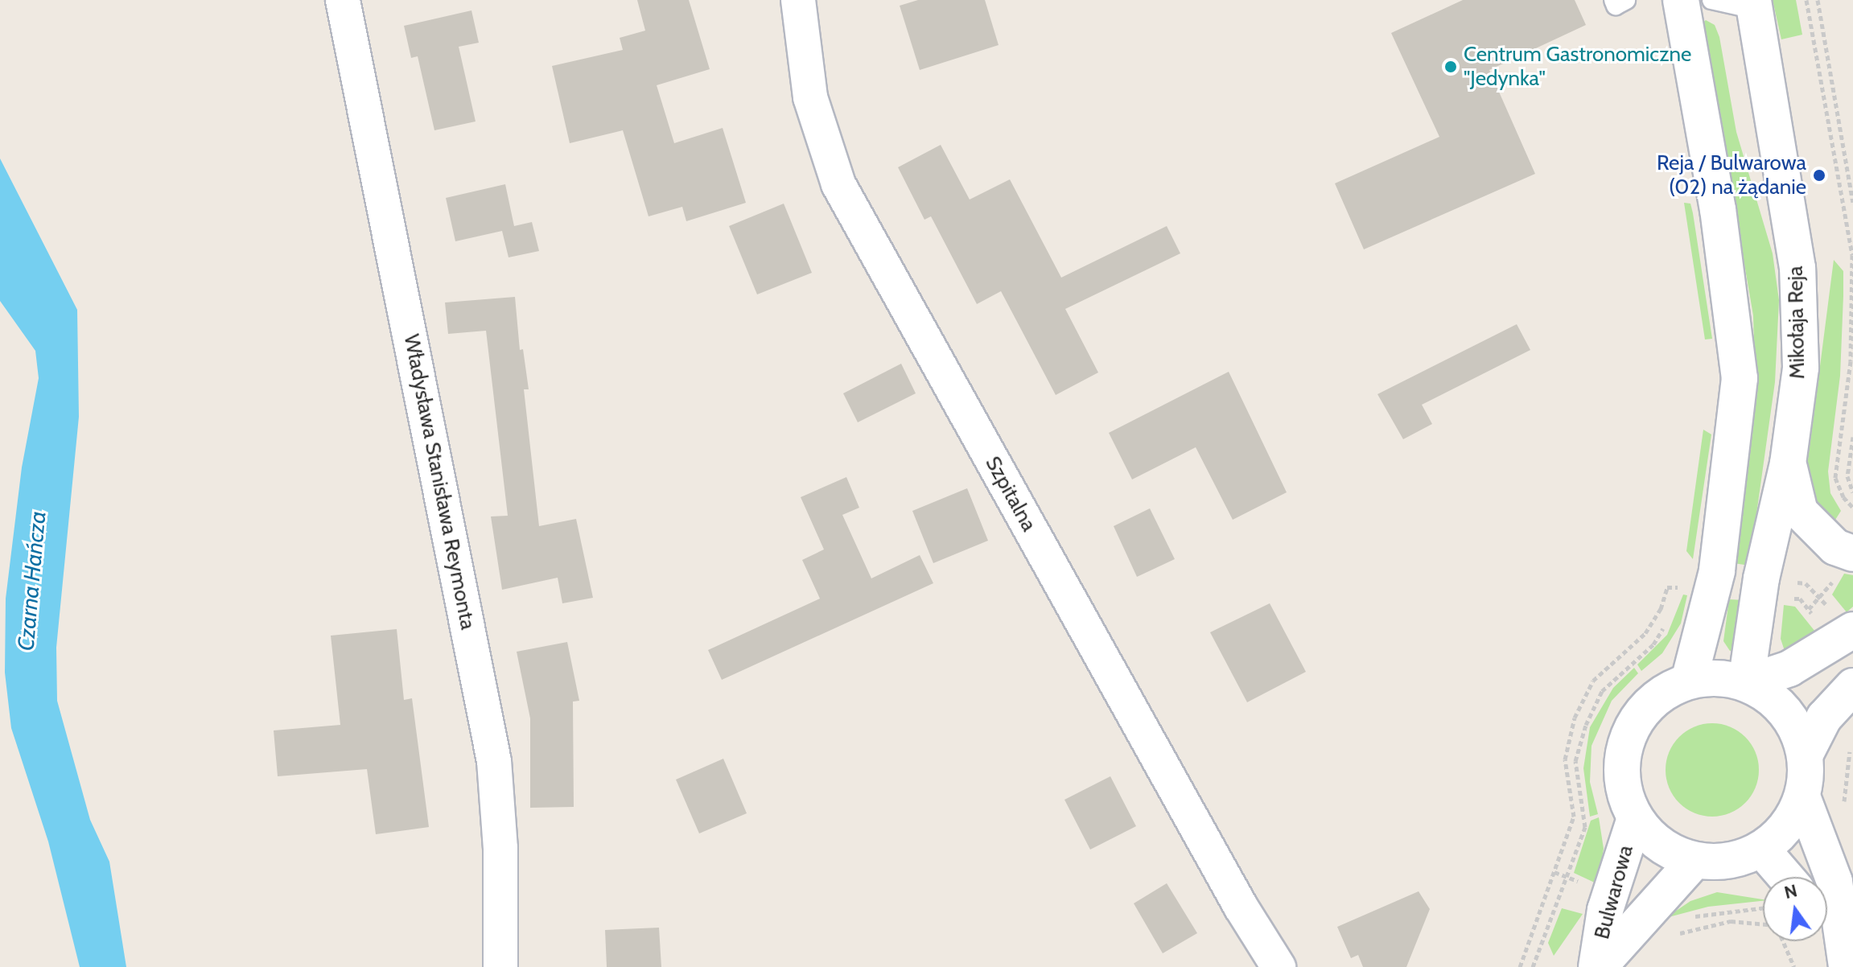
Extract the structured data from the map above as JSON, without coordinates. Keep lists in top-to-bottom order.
{
  "streets": {
    "street": [
      "Mikołaja Reja",
      "Władysława Stanisława Reymonta",
      "Szpitalna",
      "Bulwarowa"
    ]
  },
  "crossings": [
    ["Mikołaja Reja", "Bulwarowa"]
  ],
  "water": ["Czarna Hańcza"],
  "places": ["Centrum Gastronomiczne \"Jedynka\"", "Reja / Bulwarowa (02) na żądanie"],
  "north": "top"
}
